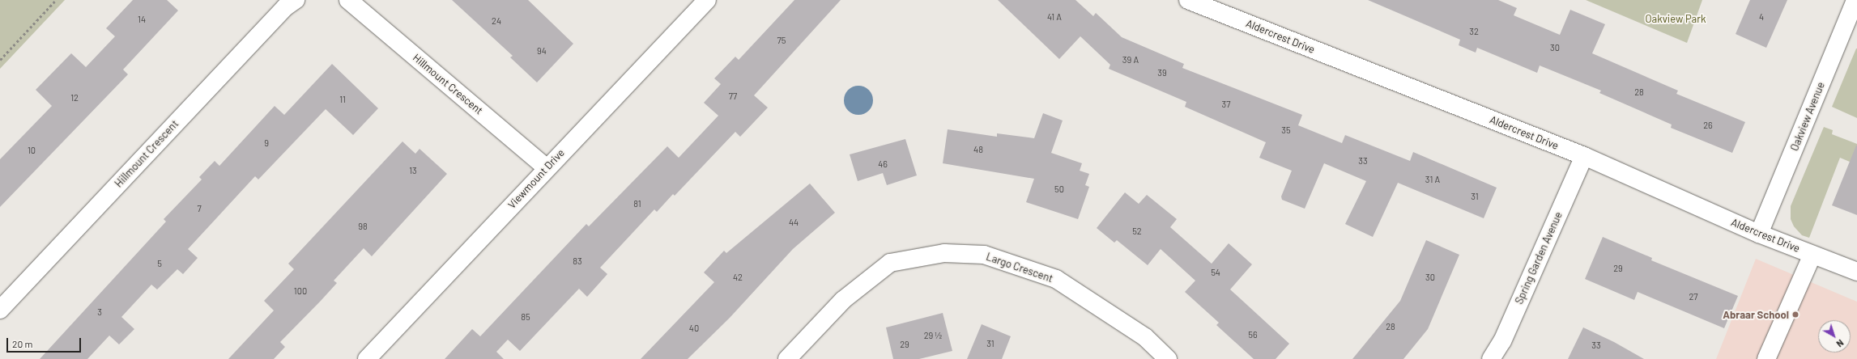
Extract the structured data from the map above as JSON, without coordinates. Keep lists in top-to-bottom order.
{
  "streets": {
    "street": [
      "Aldercrest Drive",
      "Hillmount Crescent",
      "Oakview Avenue",
      "Viewmount Drive",
      "Spring Garden Avenue",
      "Largo Crescent"
    ]
  },
  "crossings": [
    ["Aldercrest Drive", "Oakview Avenue"],
    ["Aldercrest Drive", "Spring Garden Avenue"],
    ["Hillmount Crescent", "Viewmount Drive"]
  ],
  "parks": ["Oakview Park"],
  "places": ["Abraar School"],
  "house_numbers": [
    "41 A",
    "4",
    "14",
    "24",
    "32",
    "75",
    "30",
    "94",
    "39 A",
    "39",
    "28",
    "77",
    "12",
    "11",
    "37",
    "26",
    "35",
    "9",
    "48",
    "10",
    "33",
    "46",
    "13",
    "31 A",
    "50",
    "31",
    "81",
    "7",
    "44",
    "98",
    "52",
    "83",
    "5",
    "29",
    "54",
    "42",
    "30",
    "100",
    "27",
    "3",
    "85",
    "28",
    "40",
    "56",
    "29 ½",
    "31",
    "29",
    "33"
  ],
  "scale_bar": "20 m",
  "north": "bottom right"
}
